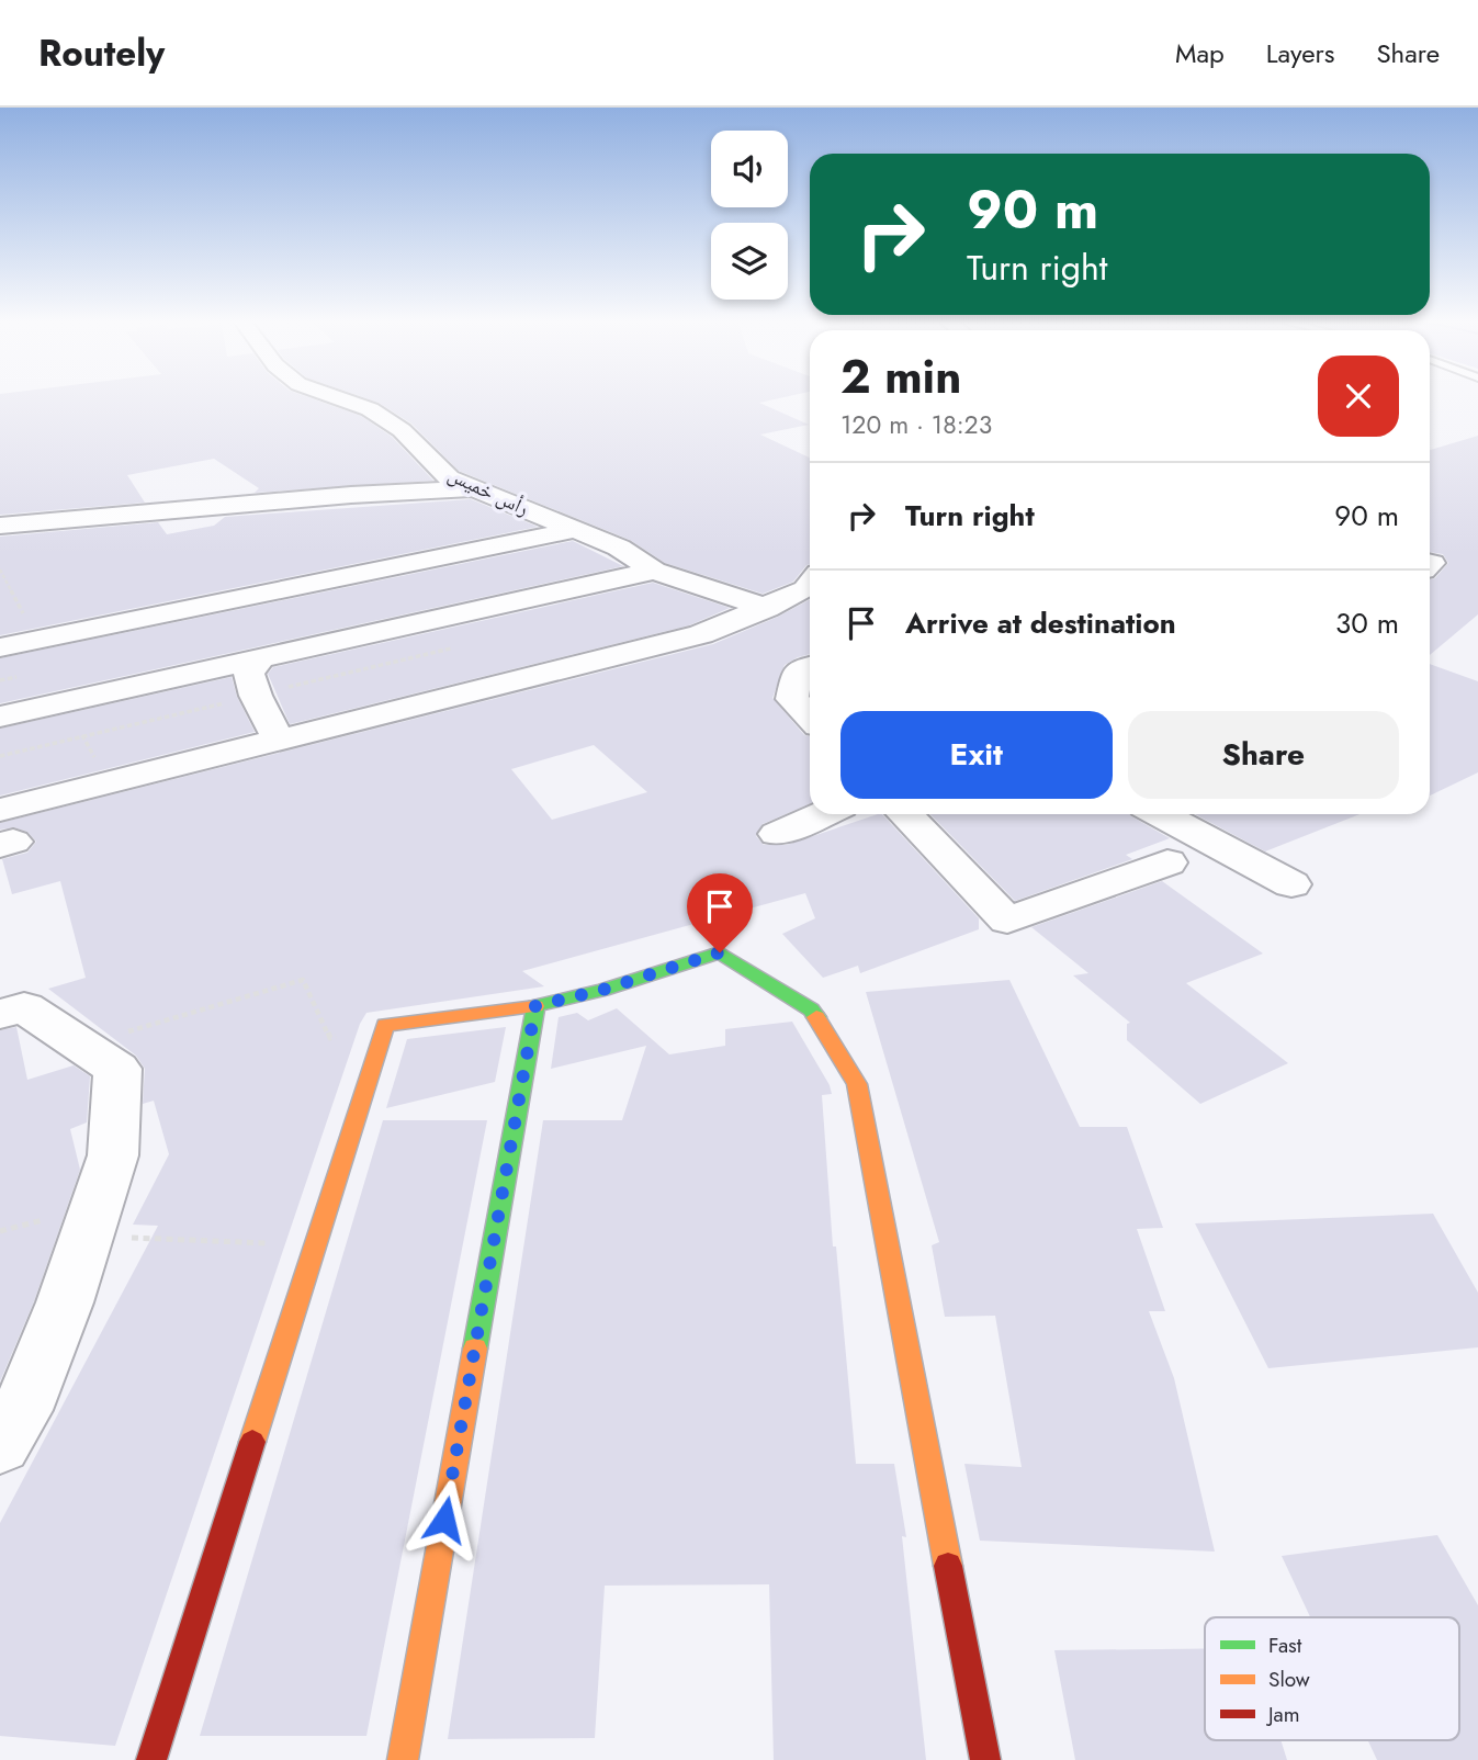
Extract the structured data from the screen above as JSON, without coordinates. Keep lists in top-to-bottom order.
{
  "streets": {
    "street": ["رأس خميس"]
  },
  "legend": ["Fast", "Slow", "Jam"],
  "page": {
    "header": "Routely",
    "nav": ["Map", "Layers", "Share"],
    "turn": ["90 m", "Turn right"],
    "heading": ["2 min", "120 m · 18:23"],
    "list": [
      {
        "name": "Turn right",
        "value": "90 m"
      },
      {
        "name": "Arrive at destination",
        "value": "30 m"
      }
    ],
    "buttons": ["Exit", "Share"]
  }
}
